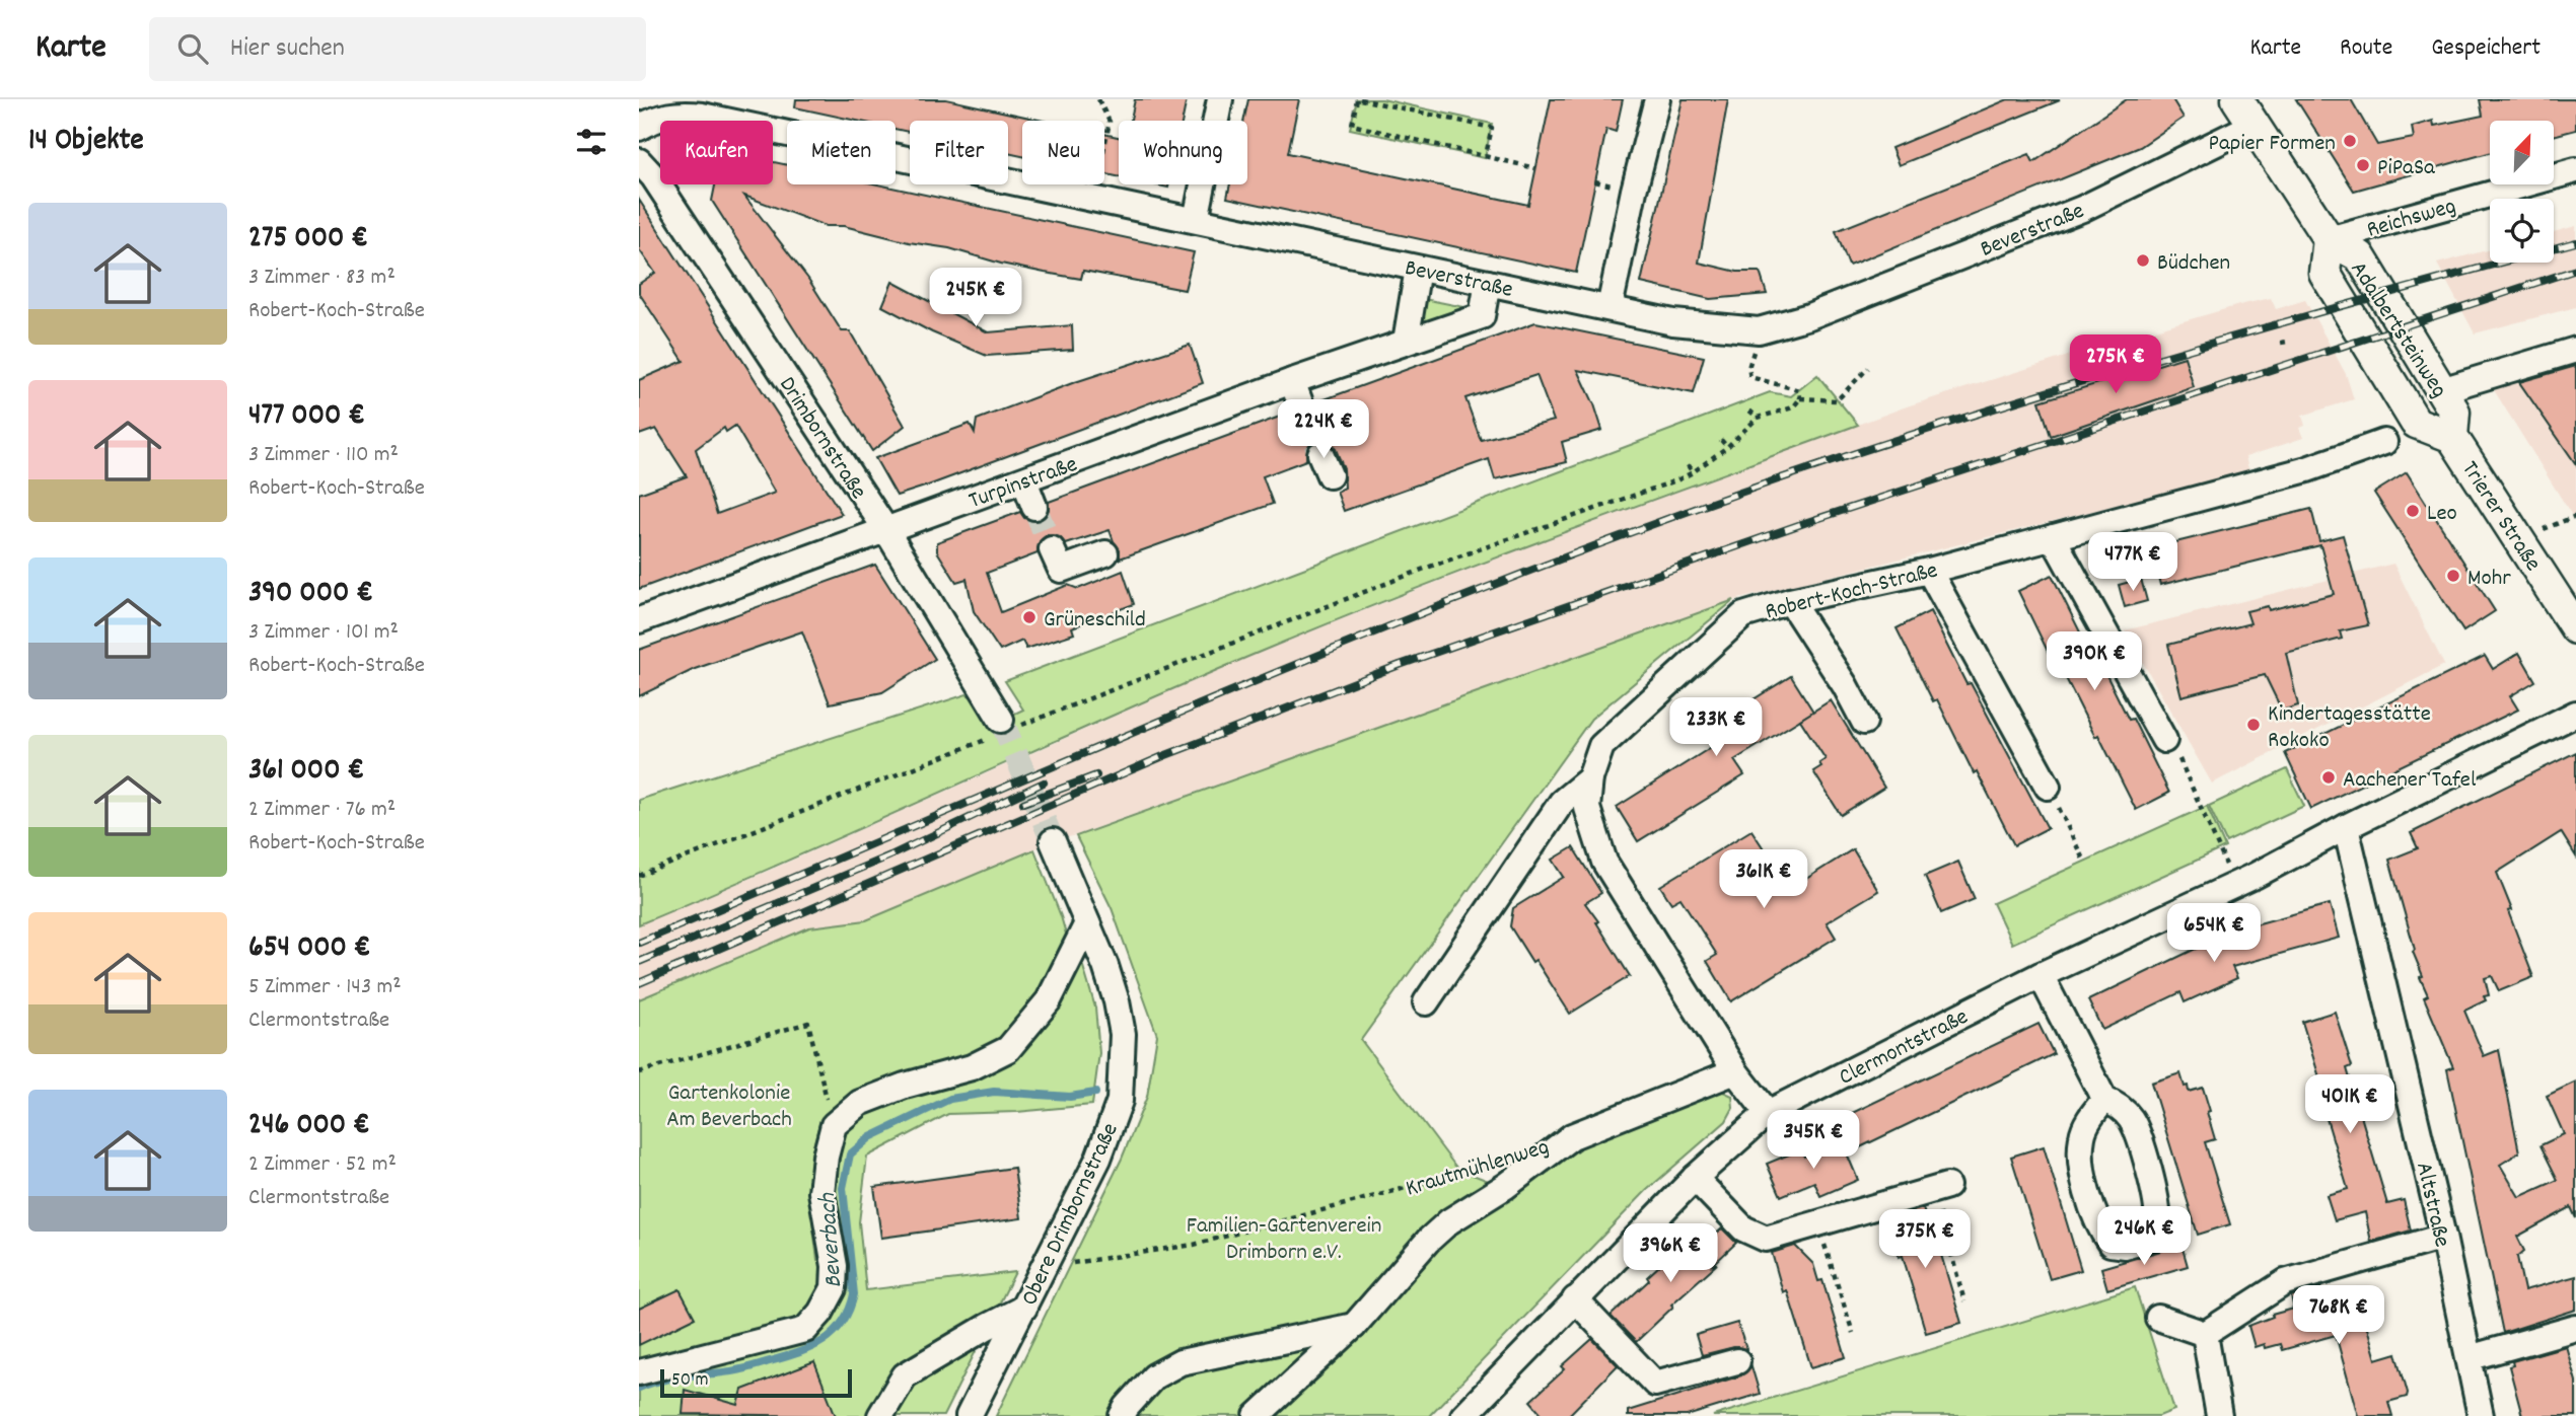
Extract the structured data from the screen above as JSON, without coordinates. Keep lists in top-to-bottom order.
{
  "streets": {
    "main road": ["Adalbertsteinweg", "Trierer Straße"],
    "street": [
      "Reichsweg",
      "Beverstraße",
      "Drimbornstraße",
      "Turpinstraße",
      "Robert-Koch-Straße",
      "Clermontstraße",
      "Krautmühlenweg",
      "Altstraße",
      "Obere Drimbornstraße"
    ]
  },
  "crossings": [
    ["Reichsweg", "Adalbertsteinweg"],
    ["Beverstraße", "Adalbertsteinweg"],
    ["Beverstraße", "Turpinstraße"],
    ["Adalbertsteinweg", "Trierer Straße"],
    ["Drimbornstraße", "Turpinstraße"],
    ["Robert-Koch-Straße", "Clermontstraße"],
    ["Robert-Koch-Straße", "Krautmühlenweg"],
    ["Clermontstraße", "Altstraße"],
    ["Krautmühlenweg", "Obere Drimbornstraße"]
  ],
  "water": ["Beverbach"],
  "parks": ["Gartenkolonie Am Beverbach", "Familien-Gartenverein Drimborn e.V."],
  "places": [
    "Papier Formen",
    "PiPaSa",
    "Büdchen",
    "Leo",
    "Mohr",
    "Grüneschild",
    "Kindertagesstätte Rokoko",
    "Aachener Tafel"
  ],
  "scale_bar": "50 m",
  "north": "top right",
  "page": {
    "header": "Karte",
    "search": "Hier suchen",
    "nav": ["Karte", "Route", "Gespeichert"],
    "heading": "14 Objekte",
    "chip": [
      "Kaufen",
      "Mieten",
      "Filter",
      "Neu",
      "Wohnung"
    ],
    "list": [
      {
        "name": "275 000 €",
        "note": "3 Zimmer · 83 m² · Robert-Koch-Straße"
      },
      {
        "name": "477 000 €",
        "note": "3 Zimmer · 110 m² · Robert-Koch-Straße"
      },
      {
        "name": "390 000 €",
        "note": "3 Zimmer · 101 m² · Robert-Koch-Straße"
      },
      {
        "name": "361 000 €",
        "note": "2 Zimmer · 76 m² · Robert-Koch-Straße"
      },
      {
        "name": "654 000 €",
        "note": "5 Zimmer · 143 m² · Clermontstraße"
      },
      {
        "name": "246 000 €",
        "note": "2 Zimmer · 52 m² · Clermontstraße"
      }
    ],
    "price": [
      "245K €",
      "275K €",
      "224K €",
      "477K €",
      "390K €",
      "233K €",
      "361K €",
      "654K €",
      "401K €",
      "345K €",
      "246K €",
      "375K €",
      "396K €",
      "768K €"
    ],
    "scale": "50 m"
  }
}
